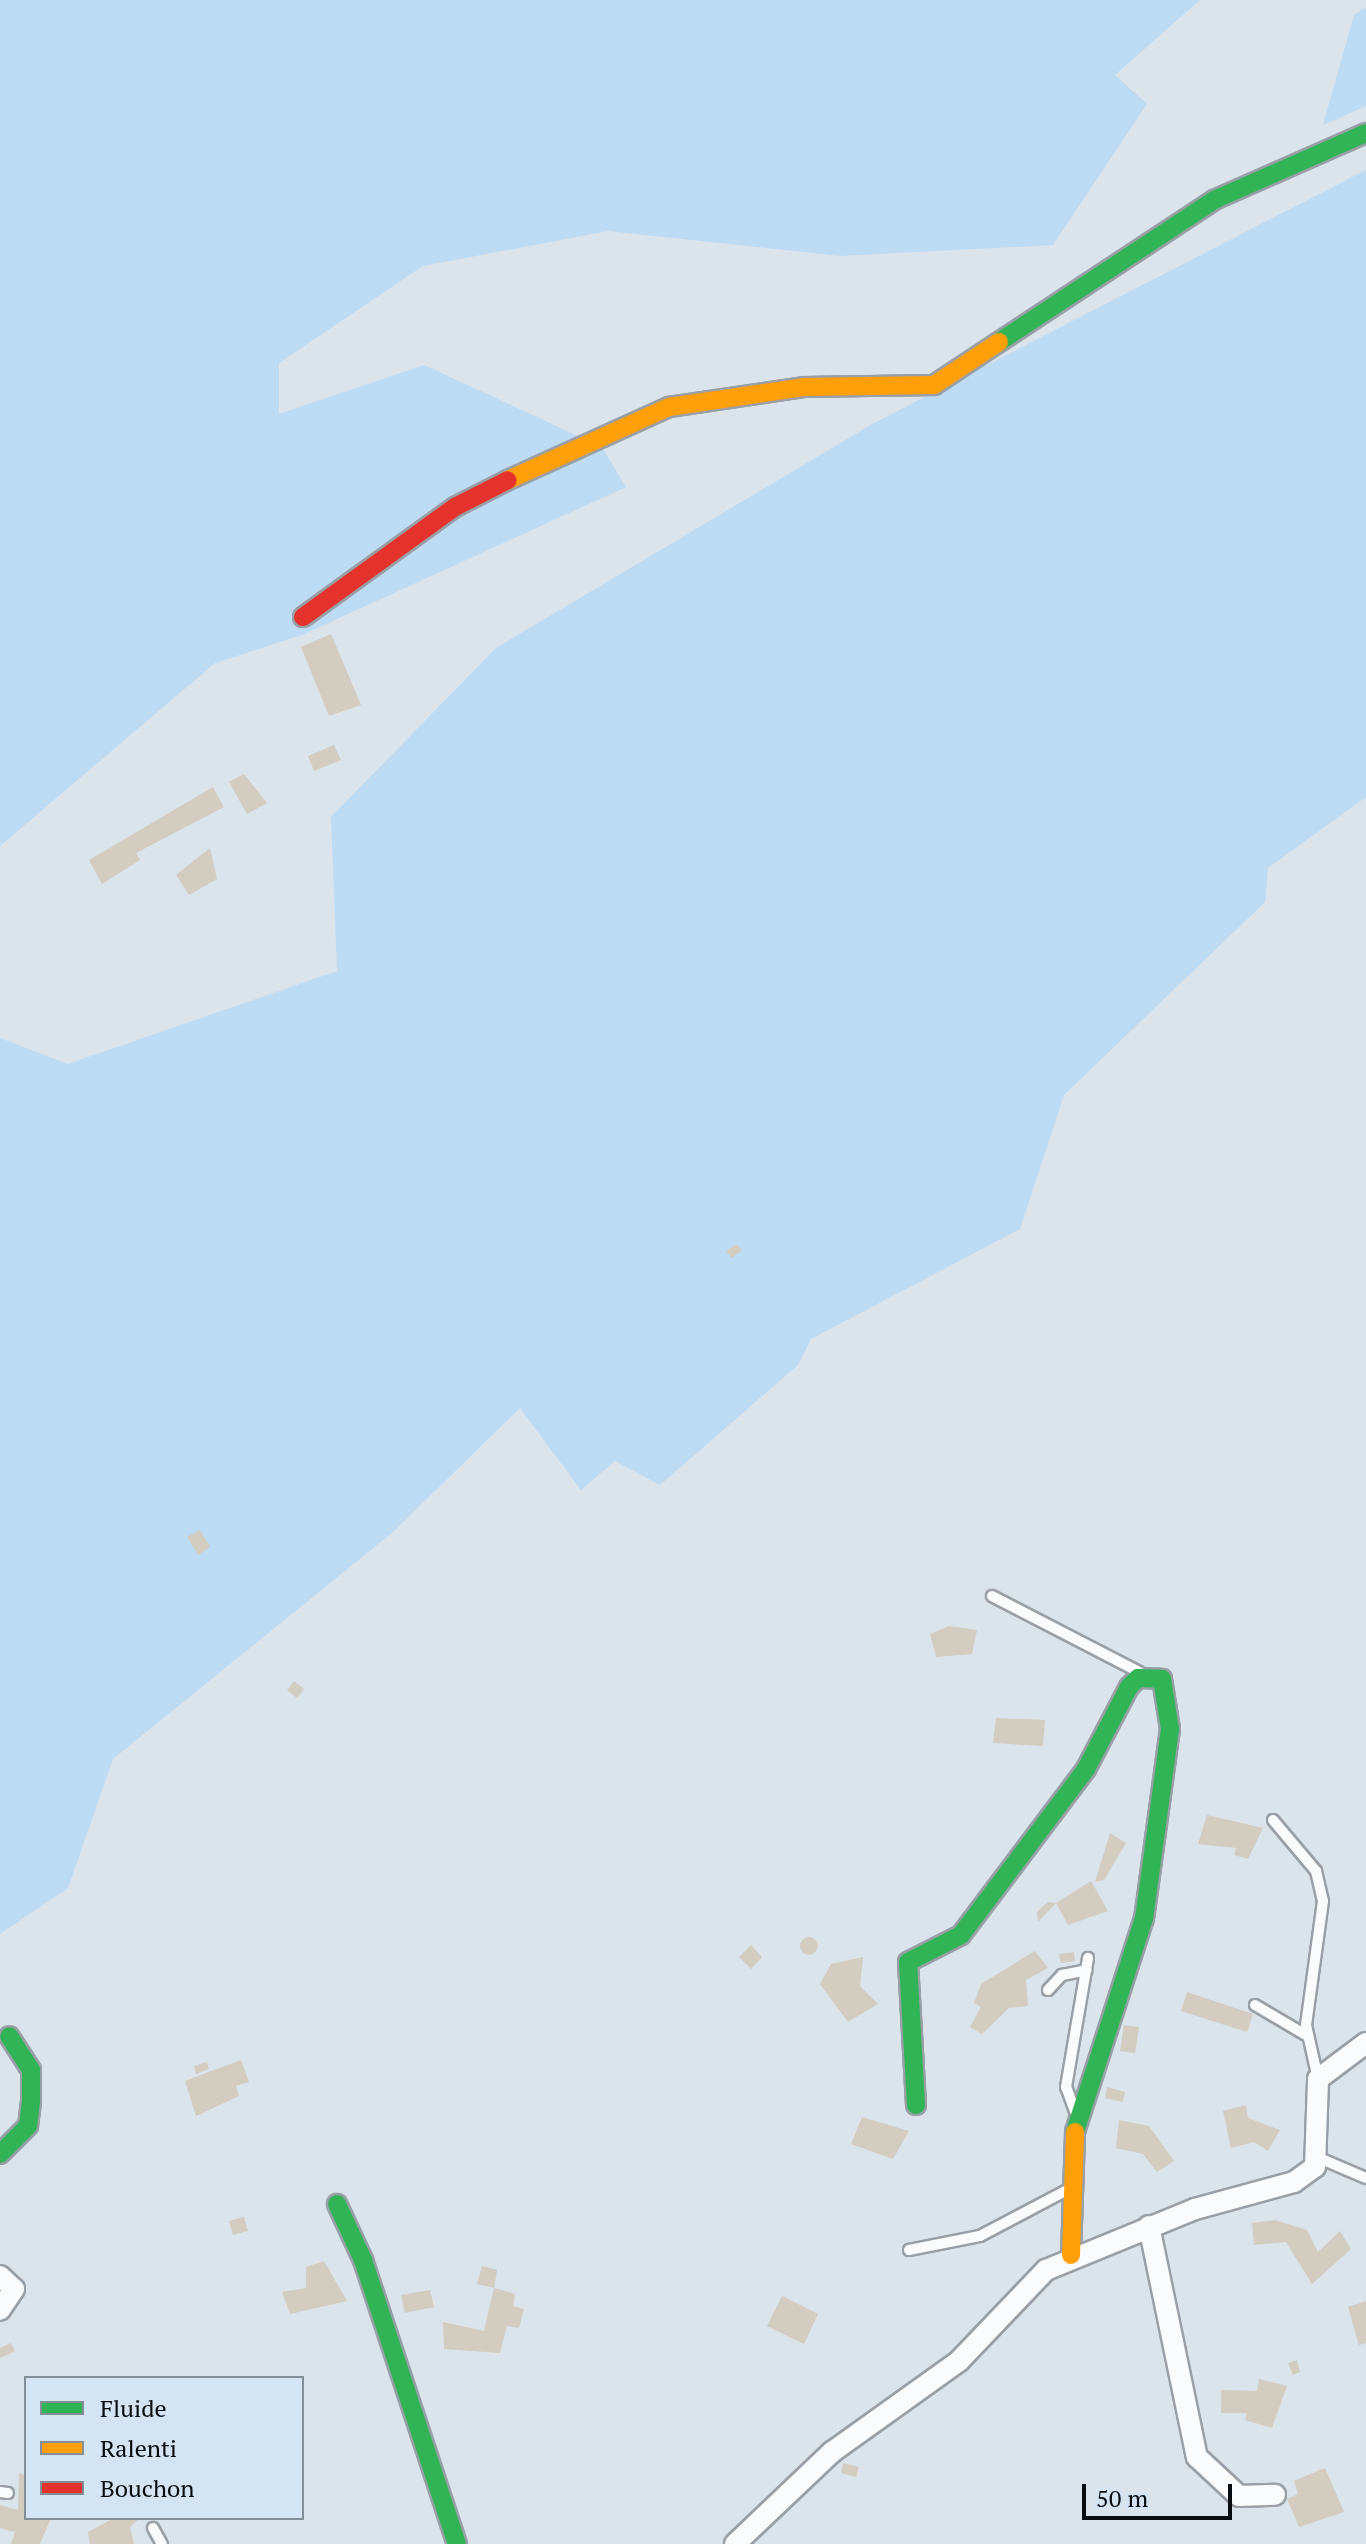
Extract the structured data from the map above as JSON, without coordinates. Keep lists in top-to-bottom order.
{
  "legend": ["Fluide", "Ralenti", "Bouchon"],
  "scale_bar": "50 m"
}
